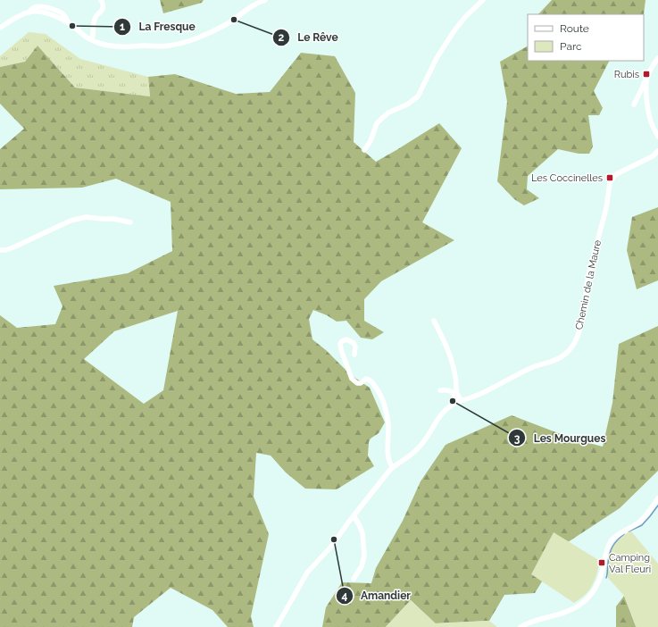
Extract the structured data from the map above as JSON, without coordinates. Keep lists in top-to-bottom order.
{
  "streets": {
    "street": ["Chemin de la Maure"]
  },
  "places": {
    "other": [
      "Le Rêve",
      "La Fresque",
      "Les Mourgues",
      "Amandier"
    ],
    "transit": ["Rubis", "Les Coccinelles", "Camping Val Fleuri"]
  },
  "legend": ["Route", "Parc"]
}
